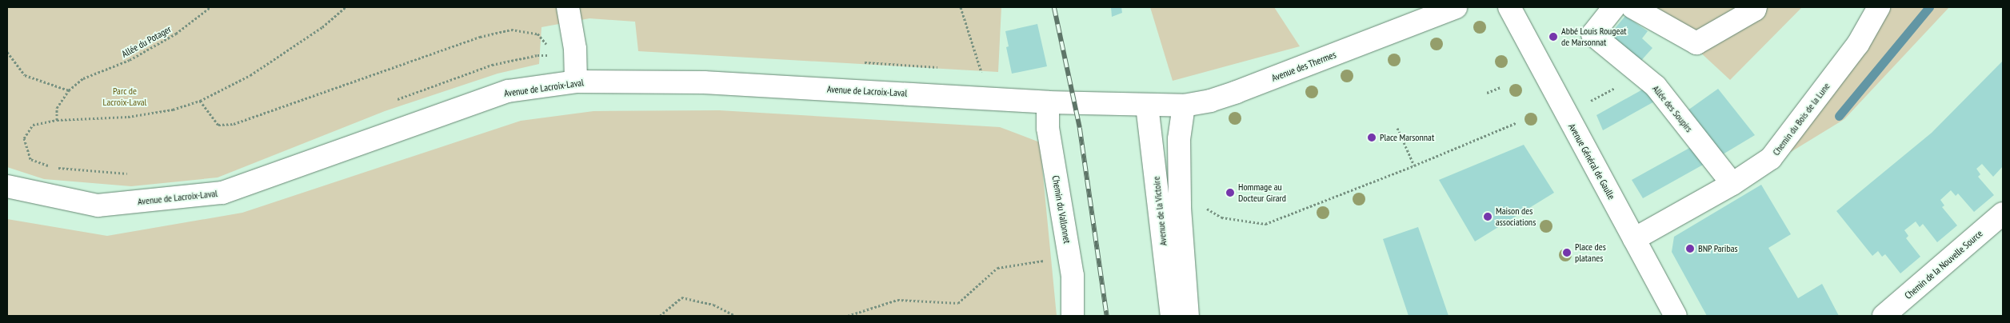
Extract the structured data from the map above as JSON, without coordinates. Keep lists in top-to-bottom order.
{
  "streets": {
    "street": [
      "Avenue des Thermes",
      "Avenue de Lacroix-Laval",
      "Allée des Soupirs",
      "Chemin du Bois de la Lune",
      "Avenue Général de Gaulle",
      "Chemin du Vallonnet",
      "Avenue de la Victoire",
      "Chemin de la Nouvelle Source"
    ],
    "path": ["Allée du Potager"]
  },
  "crossings": [
    ["Avenue des Thermes", "Avenue de Lacroix-Laval"],
    ["Avenue des Thermes", "Avenue de la Victoire"],
    ["Avenue de Lacroix-Laval", "Chemin du Vallonnet"],
    ["Avenue de Lacroix-Laval", "Avenue de la Victoire"],
    ["Allée des Soupirs", "Chemin du Bois de la Lune"],
    ["Chemin du Bois de la Lune", "Avenue Général de Gaulle"]
  ],
  "parks": ["Parc de Lacroix-Laval"],
  "places": [
    "Abbé Louis Rougeat de Marsonnat",
    "Place Marsonnat",
    "Hommage au Docteur Girard",
    "Maison des associations",
    "BNP Paribas",
    "Place des platanes"
  ]
}
